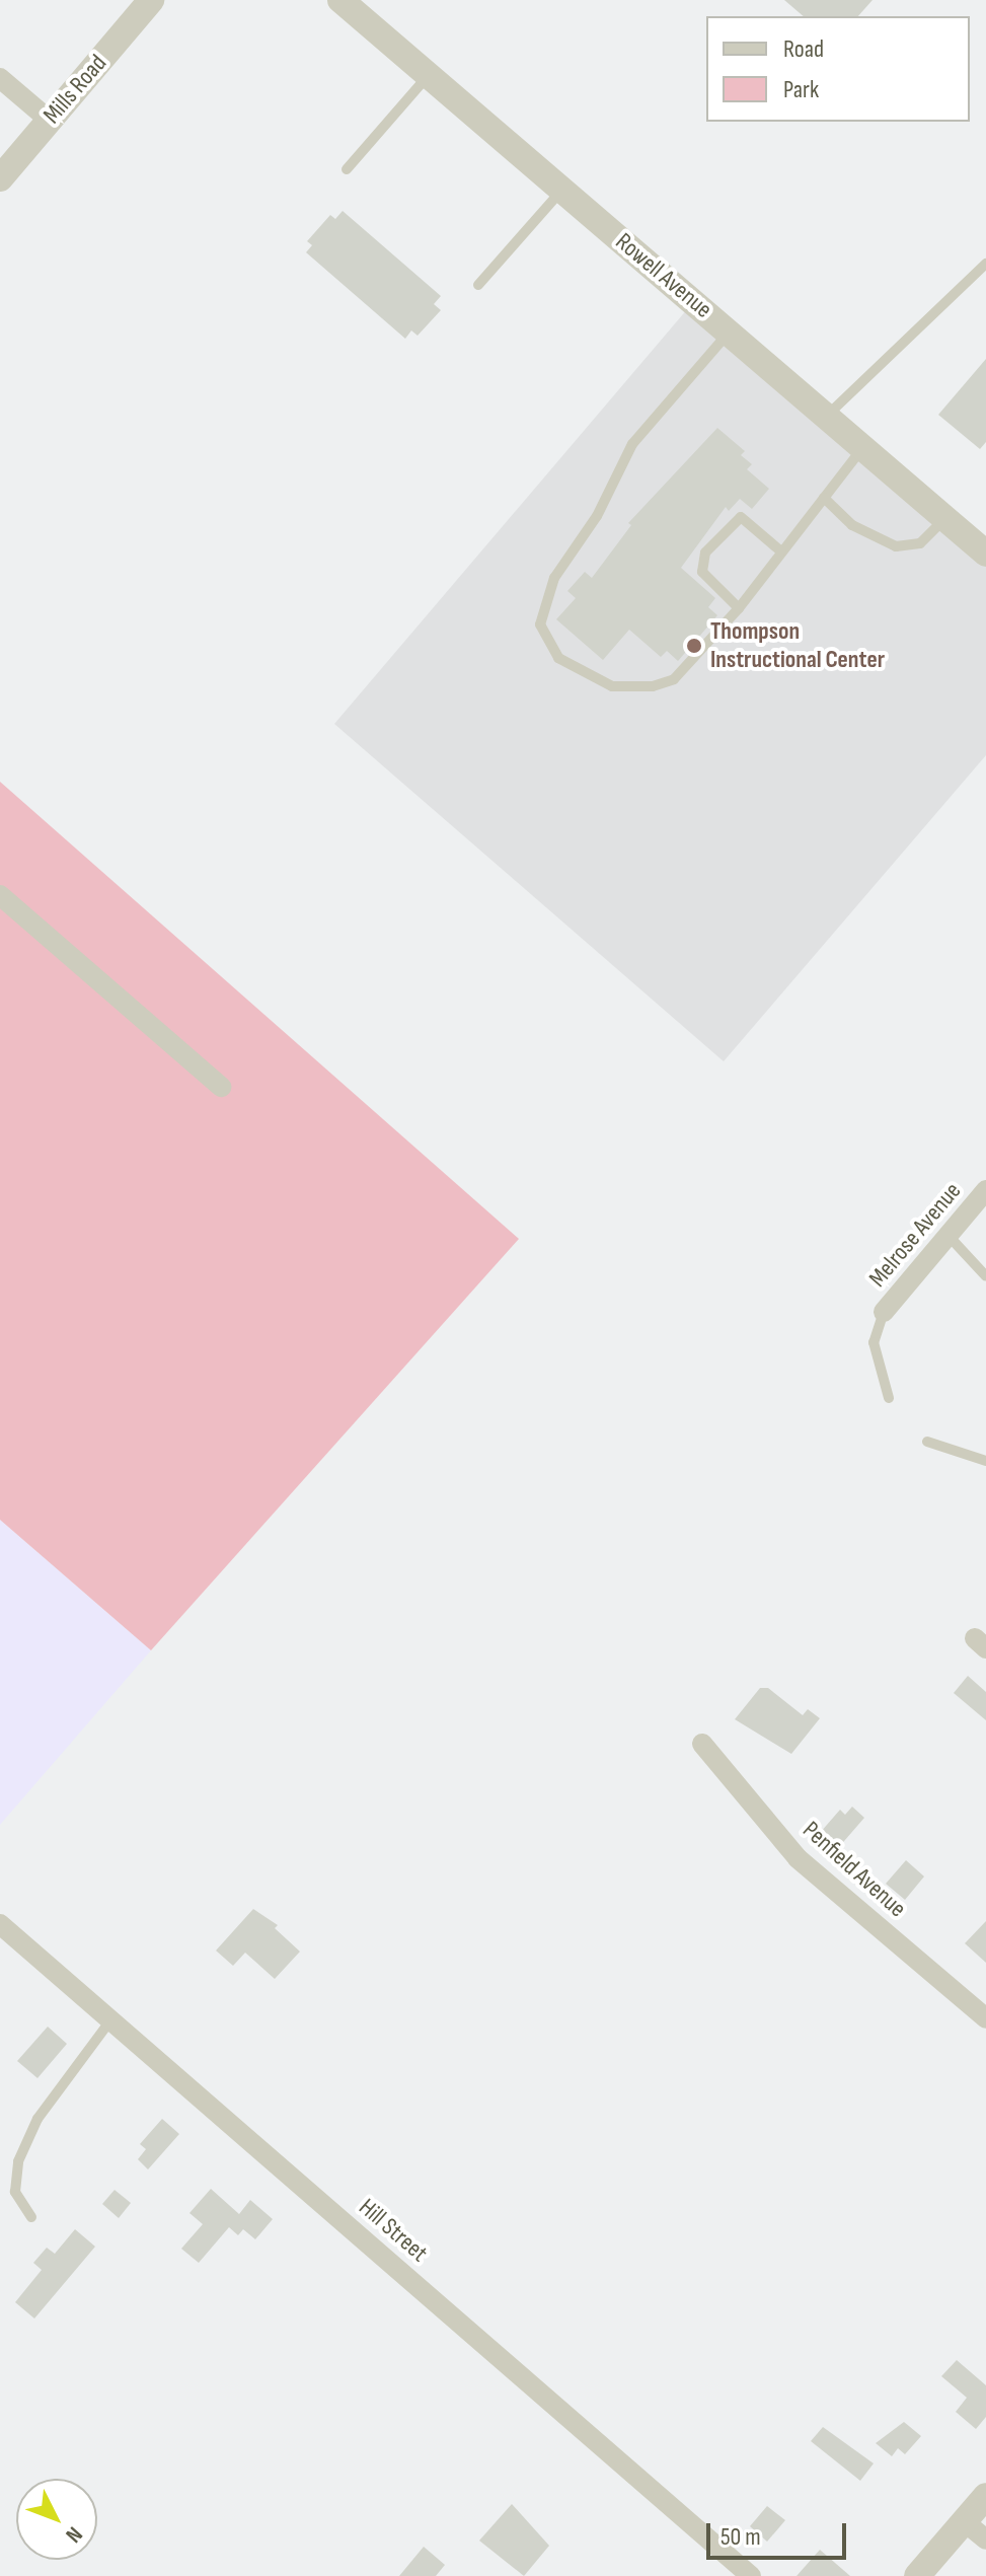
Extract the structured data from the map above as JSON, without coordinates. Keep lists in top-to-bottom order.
{
  "streets": {
    "street": [
      "Mills Road",
      "Rowell Avenue",
      "Melrose Avenue",
      "Penfield Avenue",
      "Hill Street"
    ]
  },
  "places": ["Thompson Instructional Center"],
  "legend": ["Road", "Park"],
  "scale_bar": "50 m",
  "north": "bottom right"
}
